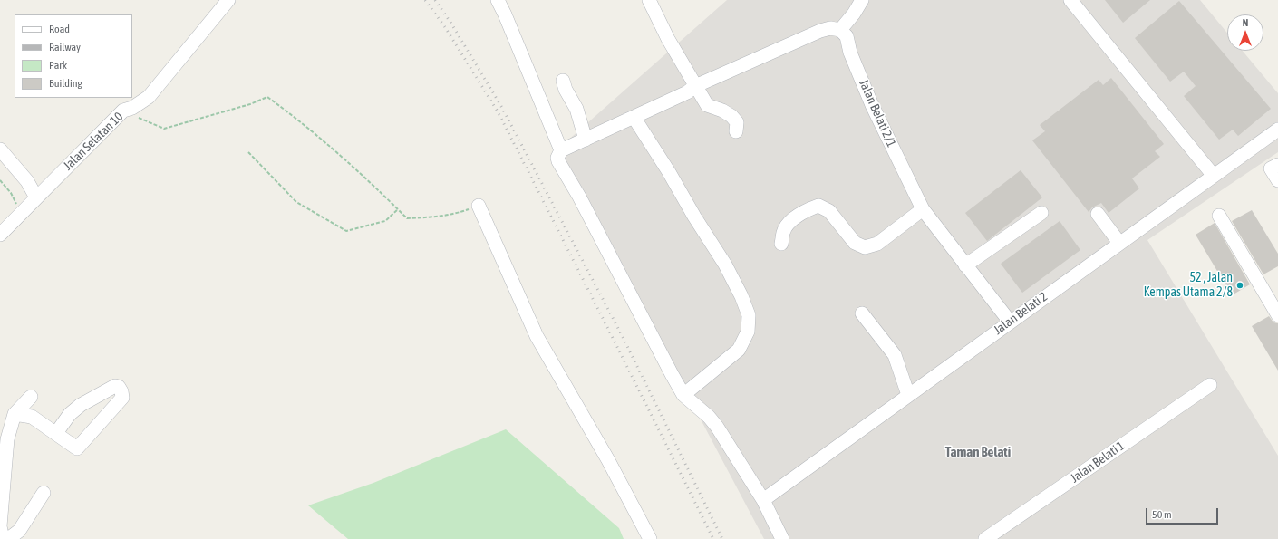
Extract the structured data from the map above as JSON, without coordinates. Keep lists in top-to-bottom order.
{
  "streets": {
    "street": [
      "Jalan Belati 2/1",
      "Jalan Selatan 10",
      "Jalan Belati 2",
      "Jalan Belati 1"
    ]
  },
  "crossings": [
    ["Jalan Belati 2/1", "Jalan Belati 2"]
  ],
  "districts": ["Taman Belati"],
  "places": ["52 , Jalan Kempas Utama 2/8"],
  "legend": [
    "Road",
    "Railway",
    "Park",
    "Building"
  ],
  "scale_bar": "50 m",
  "north": "top"
}
